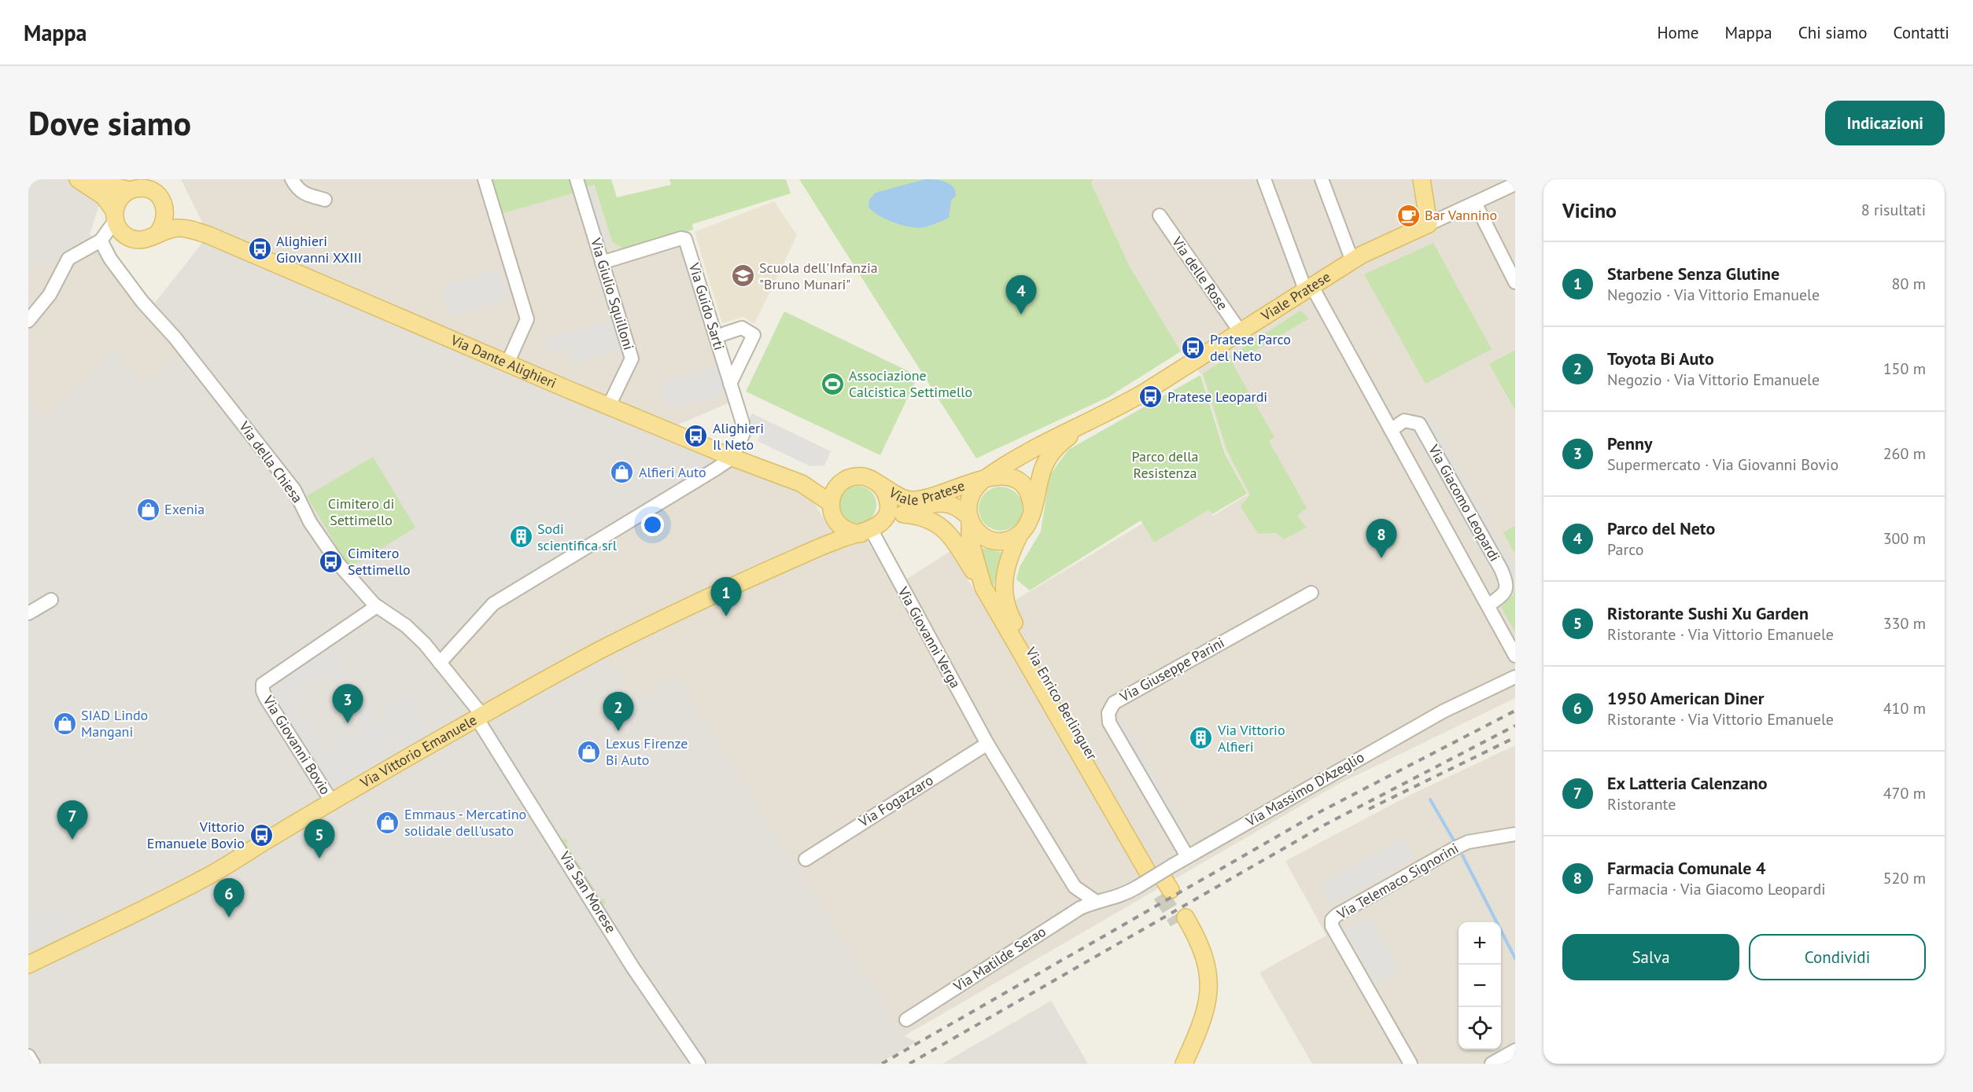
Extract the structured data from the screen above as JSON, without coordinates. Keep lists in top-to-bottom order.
{
  "streets": {
    "main road": [
      "Viale Pratese",
      "Via Dante Alighieri",
      "Via Enrico Berlinguer",
      "Via Vittorio Emanuele"
    ],
    "street": [
      "Via delle Rose",
      "Via Giulio Squilloni",
      "Via Guido Sarti",
      "Via della Chiesa",
      "Via Giacomo Leopardi",
      "Via Giovanni Verga",
      "Via Giuseppe Parini",
      "Via Giovanni Bovio",
      "Via Massimo D'Azeglio",
      "Via Fogazzaro",
      "Via Telemaco Signorini",
      "Via San Morese",
      "Via Matilde Serao"
    ]
  },
  "crossings": [
    ["Via delle Rose", "Viale Pratese"],
    ["Via Giulio Squilloni", "Via Guido Sarti"],
    ["Via Giulio Squilloni", "Via Dante Alighieri"],
    ["Viale Pratese", "Via Dante Alighieri"],
    ["Viale Pratese", "Via Giacomo Leopardi"],
    ["Viale Pratese", "Via Giovanni Verga"],
    ["Viale Pratese", "Via Enrico Berlinguer"],
    ["Viale Pratese", "Via Vittorio Emanuele"],
    ["Via Guido Sarti", "Via Dante Alighieri"],
    ["Via Dante Alighieri", "Via Giovanni Verga"],
    ["Via Dante Alighieri", "Via Vittorio Emanuele"],
    ["Via della Chiesa", "Via Giovanni Bovio"],
    ["Via della Chiesa", "Via Vittorio Emanuele"],
    ["Via della Chiesa", "Via San Morese"],
    ["Via Giovanni Verga", "Via Vittorio Emanuele"],
    ["Via Giovanni Verga", "Via Massimo D'Azeglio"],
    ["Via Giovanni Verga", "Via Fogazzaro"],
    ["Via Giovanni Verga", "Via Matilde Serao"],
    ["Via Giuseppe Parini", "Via Massimo D'Azeglio"],
    ["Via Enrico Berlinguer", "Via Massimo D'Azeglio"],
    ["Via Giovanni Bovio", "Via Vittorio Emanuele"],
    ["Via Vittorio Emanuele", "Via San Morese"],
    ["Via Massimo D'Azeglio", "Via Matilde Serao"]
  ],
  "parks": ["Parco della Resistenza", "Cimitero di Settimello"],
  "places": {
    "cafe": ["Bar Vannino"],
    "bus stop": [
      "Alighieri Giovanni XXIII",
      "Pratese Parco del Neto",
      "Pratese Leopardi",
      "Alighieri Il Neto",
      "Cimitero Settimello",
      "Vittorio Emanuele Bovio"
    ],
    "school or university": ["Scuola dell'Infanzia \"Bruno Munari\""],
    "sports": ["Associazione Calcistica Settimello"],
    "shop": [
      "Alfieri Auto",
      "Exenia",
      "SIAD Lindo Mangani",
      "Lexus Firenze Bi Auto",
      "Emmaus - Mercatino solidale dell'usato"
    ],
    "building": ["Sodi scientifica srl", "Via Vittorio Alfieri"]
  },
  "page": {
    "header": "Mappa",
    "nav": [
      "Home",
      "Mappa",
      "Chi siamo",
      "Contatti"
    ],
    "buttons": [
      "Indicazioni",
      ["Salva", "Condividi"]
    ],
    "title": "Dove siamo",
    "heading": ["Vicino", "8 risultati"],
    "list": [
      {
        "mark": "1",
        "name": "Starbene Senza Glutine",
        "note": "Negozio · Via Vittorio Emanuele",
        "value": "80 m"
      },
      {
        "mark": "2",
        "name": "Toyota Bi Auto",
        "note": "Negozio · Via Vittorio Emanuele",
        "value": "150 m"
      },
      {
        "mark": "3",
        "name": "Penny",
        "note": "Supermercato · Via Giovanni Bovio",
        "value": "260 m"
      },
      {
        "mark": "4",
        "name": "Parco del Neto",
        "note": "Parco",
        "value": "300 m"
      },
      {
        "mark": "5",
        "name": "Ristorante Sushi Xu Garden",
        "note": "Ristorante · Via Vittorio Emanuele",
        "value": "330 m"
      },
      {
        "mark": "6",
        "name": "1950 American Diner",
        "note": "Ristorante · Via Vittorio Emanuele",
        "value": "410 m"
      },
      {
        "mark": "7",
        "name": "Ex Latteria Calenzano",
        "note": "Ristorante",
        "value": "470 m"
      },
      {
        "mark": "8",
        "name": "Farmacia Comunale 4",
        "note": "Farmacia · Via Giacomo Leopardi",
        "value": "520 m"
      }
    ],
    "pins": [
      "4",
      "8",
      "1",
      "3",
      "2",
      "7",
      "5",
      "6"
    ],
    "map_buttons": ["+", "−"]
  }
}
